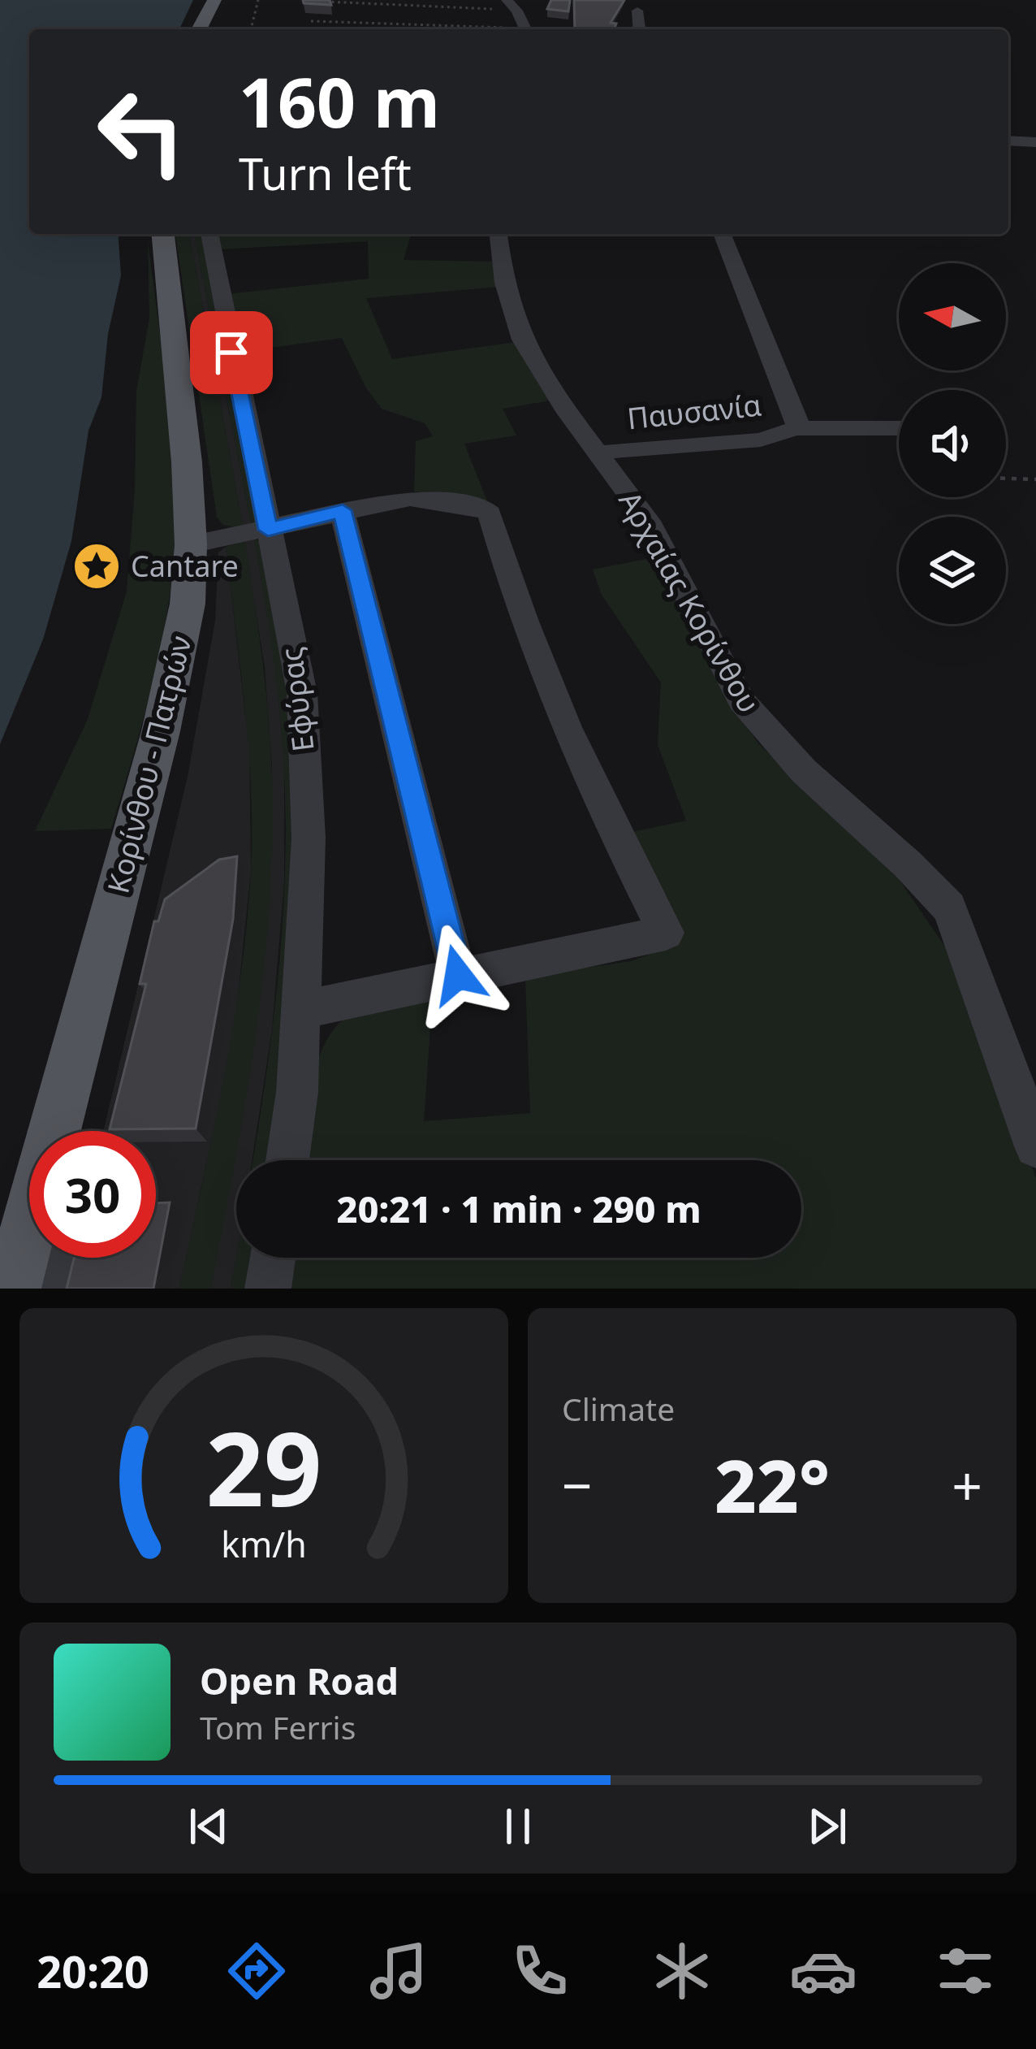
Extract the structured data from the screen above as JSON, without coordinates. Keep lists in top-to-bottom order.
{
  "streets": {
    "main road": ["Κορίνθου - Πατρών"],
    "street": ["Παυσανία", "Αρχαίας Κορίνθου", "Εφύρας"]
  },
  "crossings": [
    ["Παυσανία", "Αρχαίας Κορίνθου"]
  ],
  "places": {
    "place": ["Cantare"]
  },
  "north": "left",
  "page": {
    "turn": ["160 m", "Turn left"],
    "limit": "30",
    "trip": "20:21 · 1 min · 290 m",
    "tile": "Climate",
    "heat": ["−", "22°", "+"],
    "song": ["Open Road", "Tom Ferris"],
    "tabs": "20:20",
    "gauge": ["29", "km/h"]
  }
}
